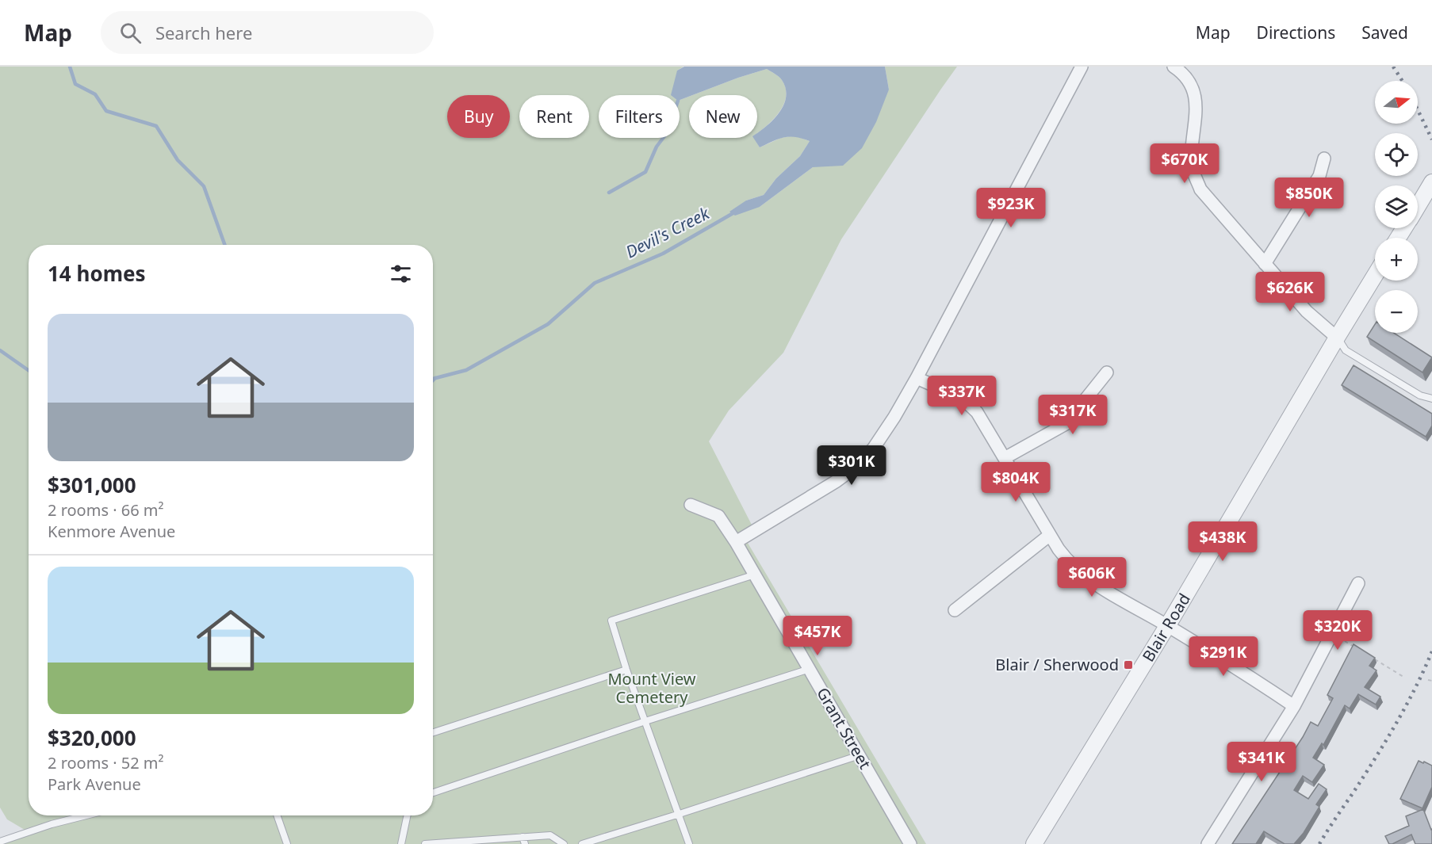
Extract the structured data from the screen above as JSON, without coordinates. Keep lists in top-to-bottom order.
{
  "streets": {
    "street": ["Blair Road", "Grant Street"]
  },
  "water": ["Devil's Creek"],
  "parks": ["Mount View Cemetery"],
  "places": {
    "transit": ["Blair / Sherwood"]
  },
  "north": "right",
  "page": {
    "header": "Map",
    "search": "Search here",
    "nav": ["Map", "Directions", "Saved"],
    "map_buttons": ["+", "−"],
    "chip": [
      "Buy",
      "Rent",
      "Filters",
      "New"
    ],
    "price": [
      "$670K",
      "$850K",
      "$923K",
      "$626K",
      "$337K",
      "$317K",
      "$301K",
      "$804K",
      "$438K",
      "$606K",
      "$320K",
      "$457K",
      "$291K",
      "$341K"
    ],
    "heading": "14 homes",
    "list": [
      {
        "name": "$301,000",
        "note": "2 rooms · 66 m² · Kenmore Avenue"
      },
      {
        "name": "$320,000",
        "note": "2 rooms · 52 m² · Park Avenue"
      }
    ]
  }
}
